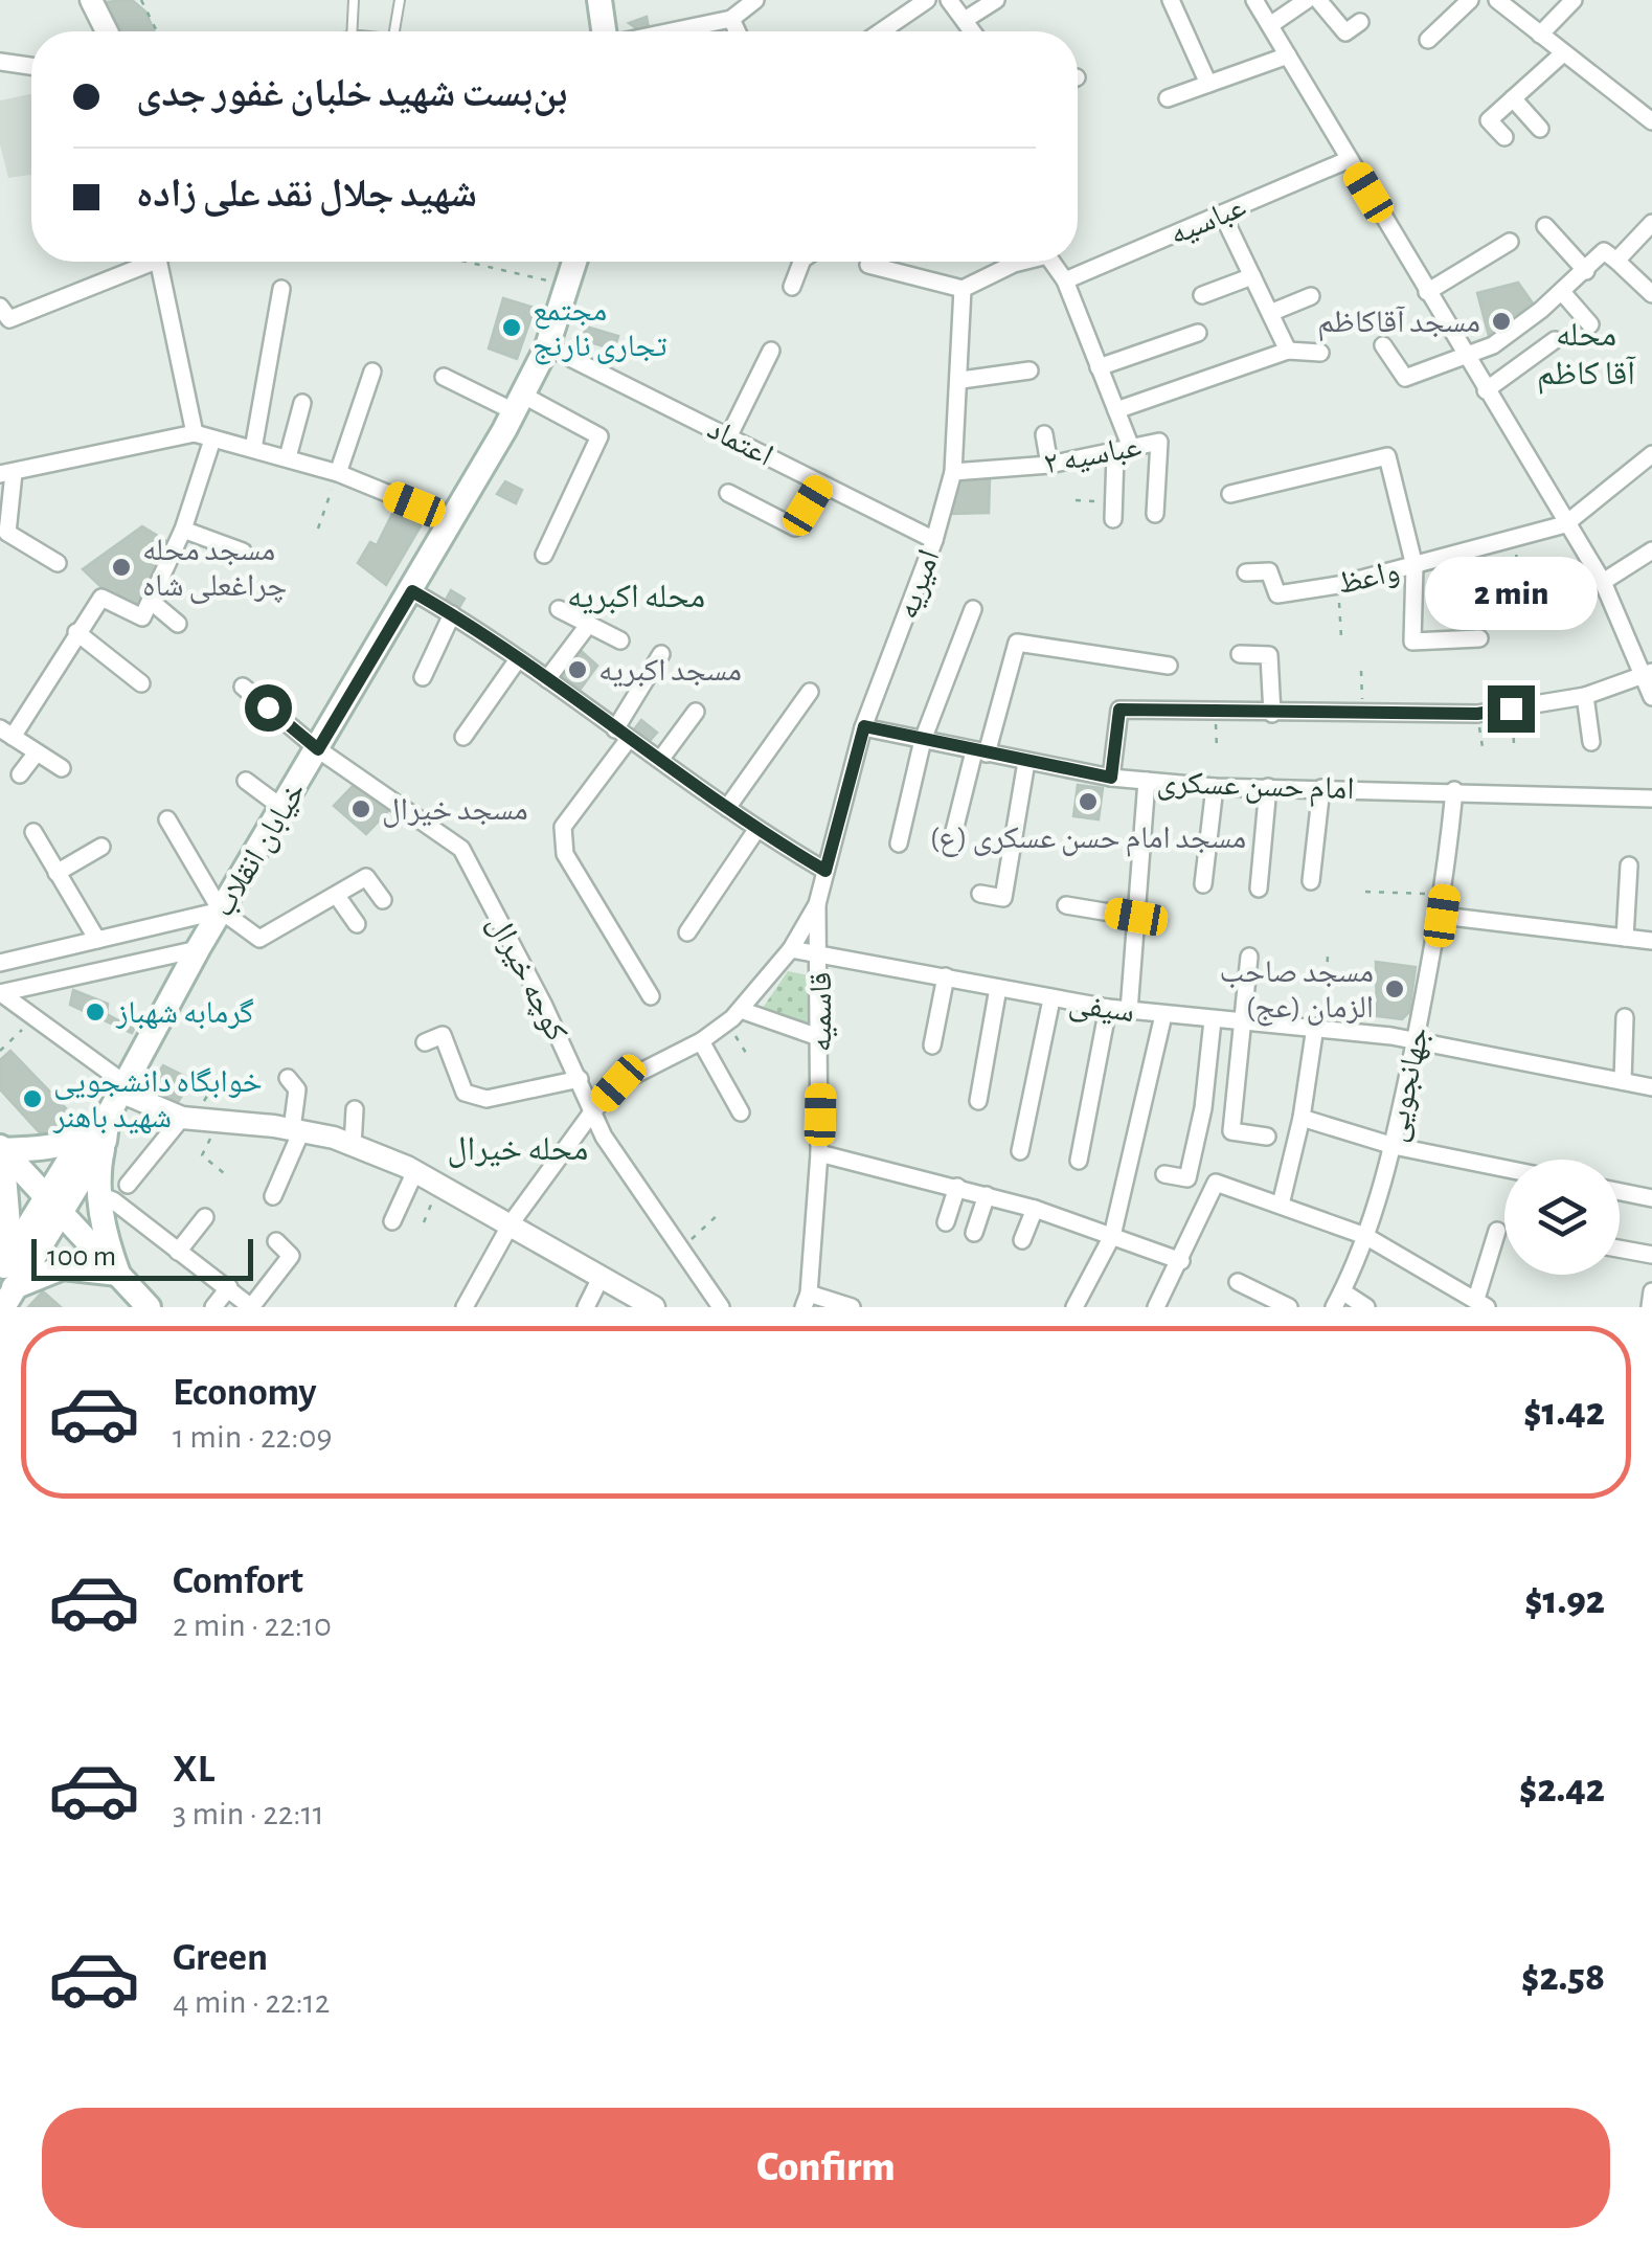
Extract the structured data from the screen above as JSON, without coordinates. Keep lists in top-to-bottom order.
{
  "streets": {
    "main road": ["خیابان انقلاب"],
    "street": [
      "عباسیه",
      "اعتماد",
      "عباسیه ۲",
      "واعظ",
      "امیریه",
      "امام حسن عسکری",
      "کوچه خیرال",
      "سیفی",
      "قاسمیه",
      "جهانجویی"
    ]
  },
  "crossings": [
    ["اعتماد", "امیریه"],
    ["اعتماد", "خیابان انقلاب"],
    ["عباسیه ۲", "امیریه"],
    ["امیریه", "امام حسن عسکری"],
    ["امیریه", "قاسمیه"],
    ["امام حسن عسکری", "جهانجویی"],
    ["خیابان انقلاب", "کوچه خیرال"],
    ["سیفی", "قاسمیه"],
    ["سیفی", "جهانجویی"]
  ],
  "districts": ["محله آقا کاظم", "محله اکبریه", "محله خیرال"],
  "places": [
    "مسجد آقاکاظم",
    "مجتمع تجاری نارنج",
    "مسجد محله چراغعلی شاه",
    "مسجد اکبریه",
    "مسجد امام حسن عسکری (ع)",
    "مسجد خیرال",
    "مسجد صاحب الزمان (عج)",
    "گرمابه شهباز",
    "خوابگاه دانشجویی شهید باهنر"
  ],
  "scale_bar": "100 m",
  "page": {
    "banner": ["بن‌بست شهید خلبان غفور جدی", "شهید جلال نقد علی زاده"],
    "bubble": "2 min",
    "scale": "100 m",
    "list": [
      {
        "name": "Economy",
        "note": "1 min · 22:09",
        "value": "$1.42"
      },
      {
        "name": "Comfort",
        "note": "2 min · 22:10",
        "value": "$1.92"
      },
      {
        "name": "XL",
        "note": "3 min · 22:11",
        "value": "$2.42"
      },
      {
        "name": "Green",
        "note": "4 min · 22:12",
        "value": "$2.58"
      }
    ],
    "buttons": "Confirm"
  }
}
